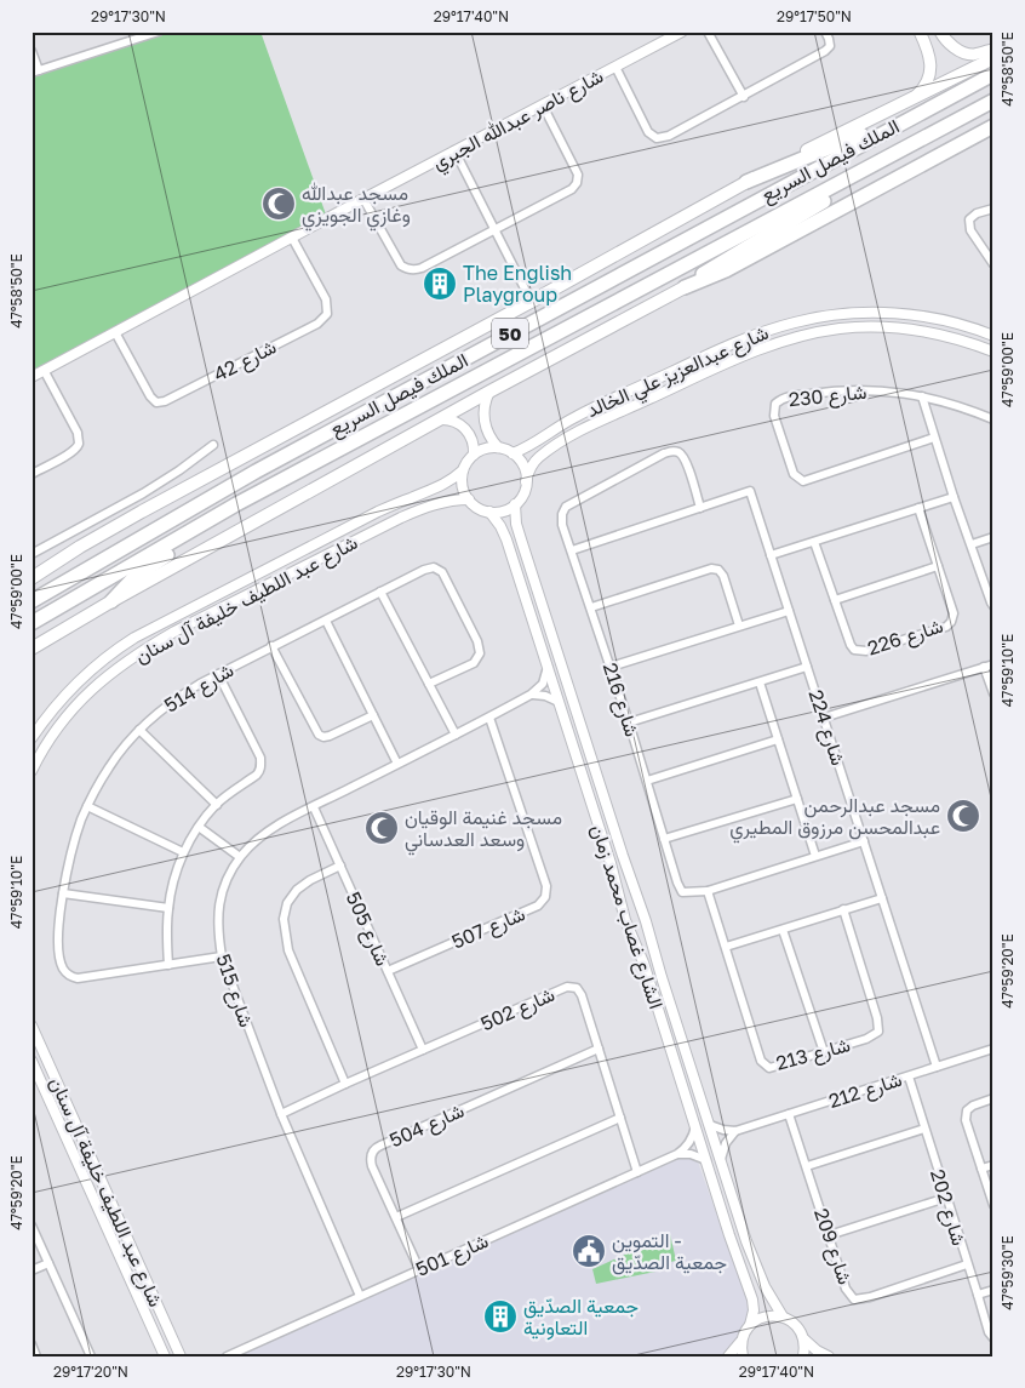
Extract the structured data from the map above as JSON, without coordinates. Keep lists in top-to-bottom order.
{
  "streets": {
    "highway": ["الملك فيصل السريع", "50"],
    "street": [
      "شارع ناصر عبدالله الجبري",
      "شارع 42",
      "شارع عبدالعزيز علي الخالد",
      "شارع 230",
      "شارع عبد اللطيف خليفة آل سنان",
      "شارع 226",
      "شارع 514",
      "شارع 216",
      "شارع 224",
      "الشارع غصاب محمد زمان",
      "شارع 507",
      "شارع 505",
      "شارع 515",
      "شارع 502",
      "شارع 213",
      "شارع 212",
      "شارع 504",
      "شارع 202",
      "شارع 209",
      "شارع 501"
    ]
  },
  "crossings": [
    ["شارع ناصر عبدالله الجبري", "شارع 42"],
    ["شارع عبدالعزيز علي الخالد", "شارع عبد اللطيف خليفة آل سنان"],
    ["شارع عبدالعزيز علي الخالد", "الشارع غصاب محمد زمان"],
    ["شارع عبد اللطيف خليفة آل سنان", "الشارع غصاب محمد زمان"],
    ["شارع 514", "شارع 515"],
    ["شارع 216", "شارع 224"],
    ["شارع 216", "شارع 213"],
    ["شارع 224", "شارع 212"],
    ["الشارع غصاب محمد زمان", "شارع 515"],
    ["شارع 507", "شارع 505"],
    ["شارع 507", "شارع 515"],
    ["شارع 505", "شارع 515"],
    ["شارع 505", "شارع 502"],
    ["شارع 515", "شارع 502"],
    ["شارع 515", "شارع 501"],
    ["شارع 502", "شارع 504"],
    ["شارع 502", "شارع 501"],
    ["شارع 212", "شارع 202"],
    ["شارع 212", "شارع 209"],
    ["شارع 504", "شارع 501"],
    ["شارع 202", "شارع 209"]
  ],
  "places": {
    "mosque": ["مسجد عبدالله وغازي الجويزي", "مسجد عبدالرحمن عبدالمحسن مرزوق المطيري", "مسجد غنيمة الوقيان وسعد العدساني"],
    "building": ["The English Playgroup", "جمعية الصدّيق التعاونية"],
    "public building": ["التموين - جمعية الصدّيق"]
  },
  "coordinates": [
    "29°17'30\"N",
    "29°17'40\"N",
    "29°17'50\"N",
    "47°58'50\"E",
    "47°59'00\"E",
    "47°59'10\"E",
    "47°59'20\"E",
    "47°59'30\"E",
    "29°17'20\"N"
  ]
}
